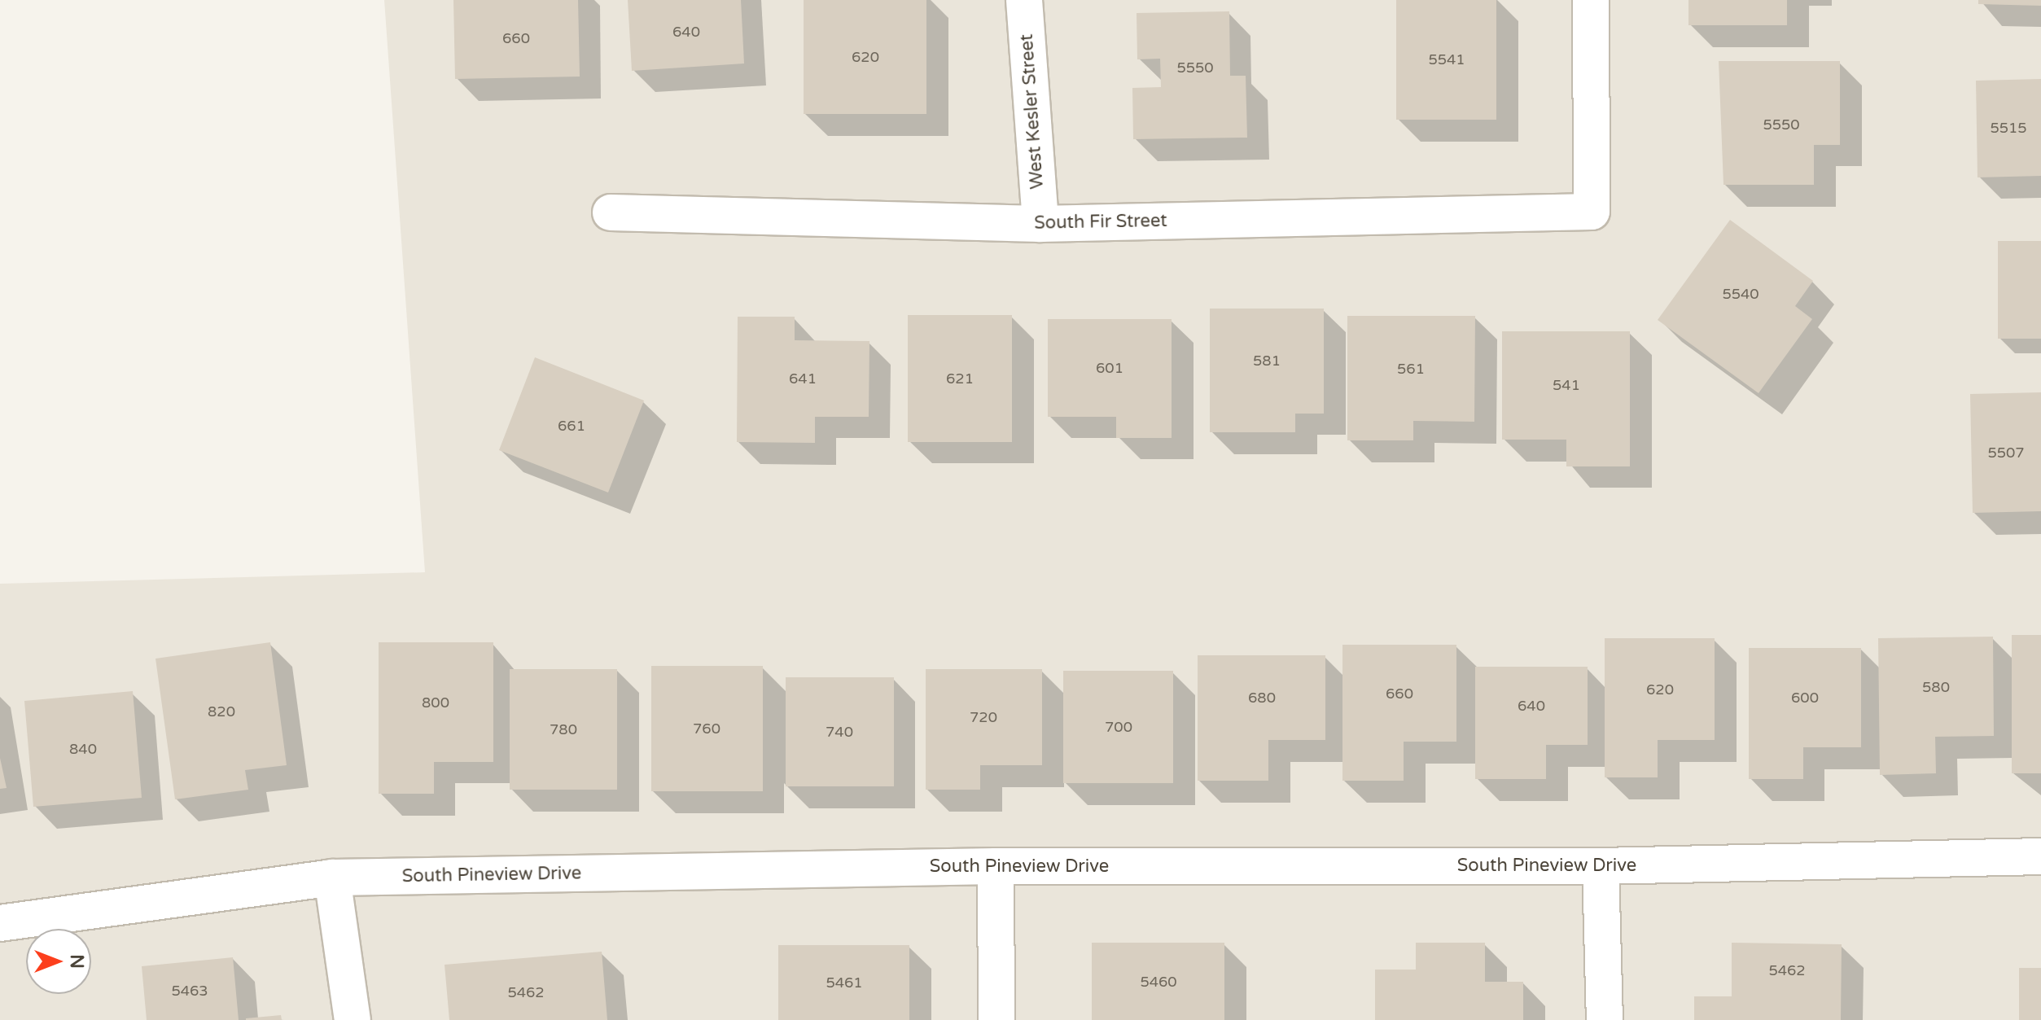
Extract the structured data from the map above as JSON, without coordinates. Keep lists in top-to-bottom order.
{
  "streets": {
    "street": ["West Kesler Street", "South Fir Street", "South Pineview Drive"]
  },
  "crossings": [
    ["West Kesler Street", "South Fir Street"]
  ],
  "house_numbers": [
    "640",
    "660",
    "620",
    "5541",
    "5550",
    "5550",
    "5515",
    "5540",
    "581",
    "601",
    "561",
    "641",
    "621",
    "541",
    "661",
    "5507",
    "580",
    "620",
    "660",
    "680",
    "600",
    "800",
    "640",
    "820",
    "720",
    "700",
    "760",
    "780",
    "740",
    "840",
    "5462",
    "5460",
    "5461",
    "5463",
    "5462"
  ],
  "north": "right"
}
